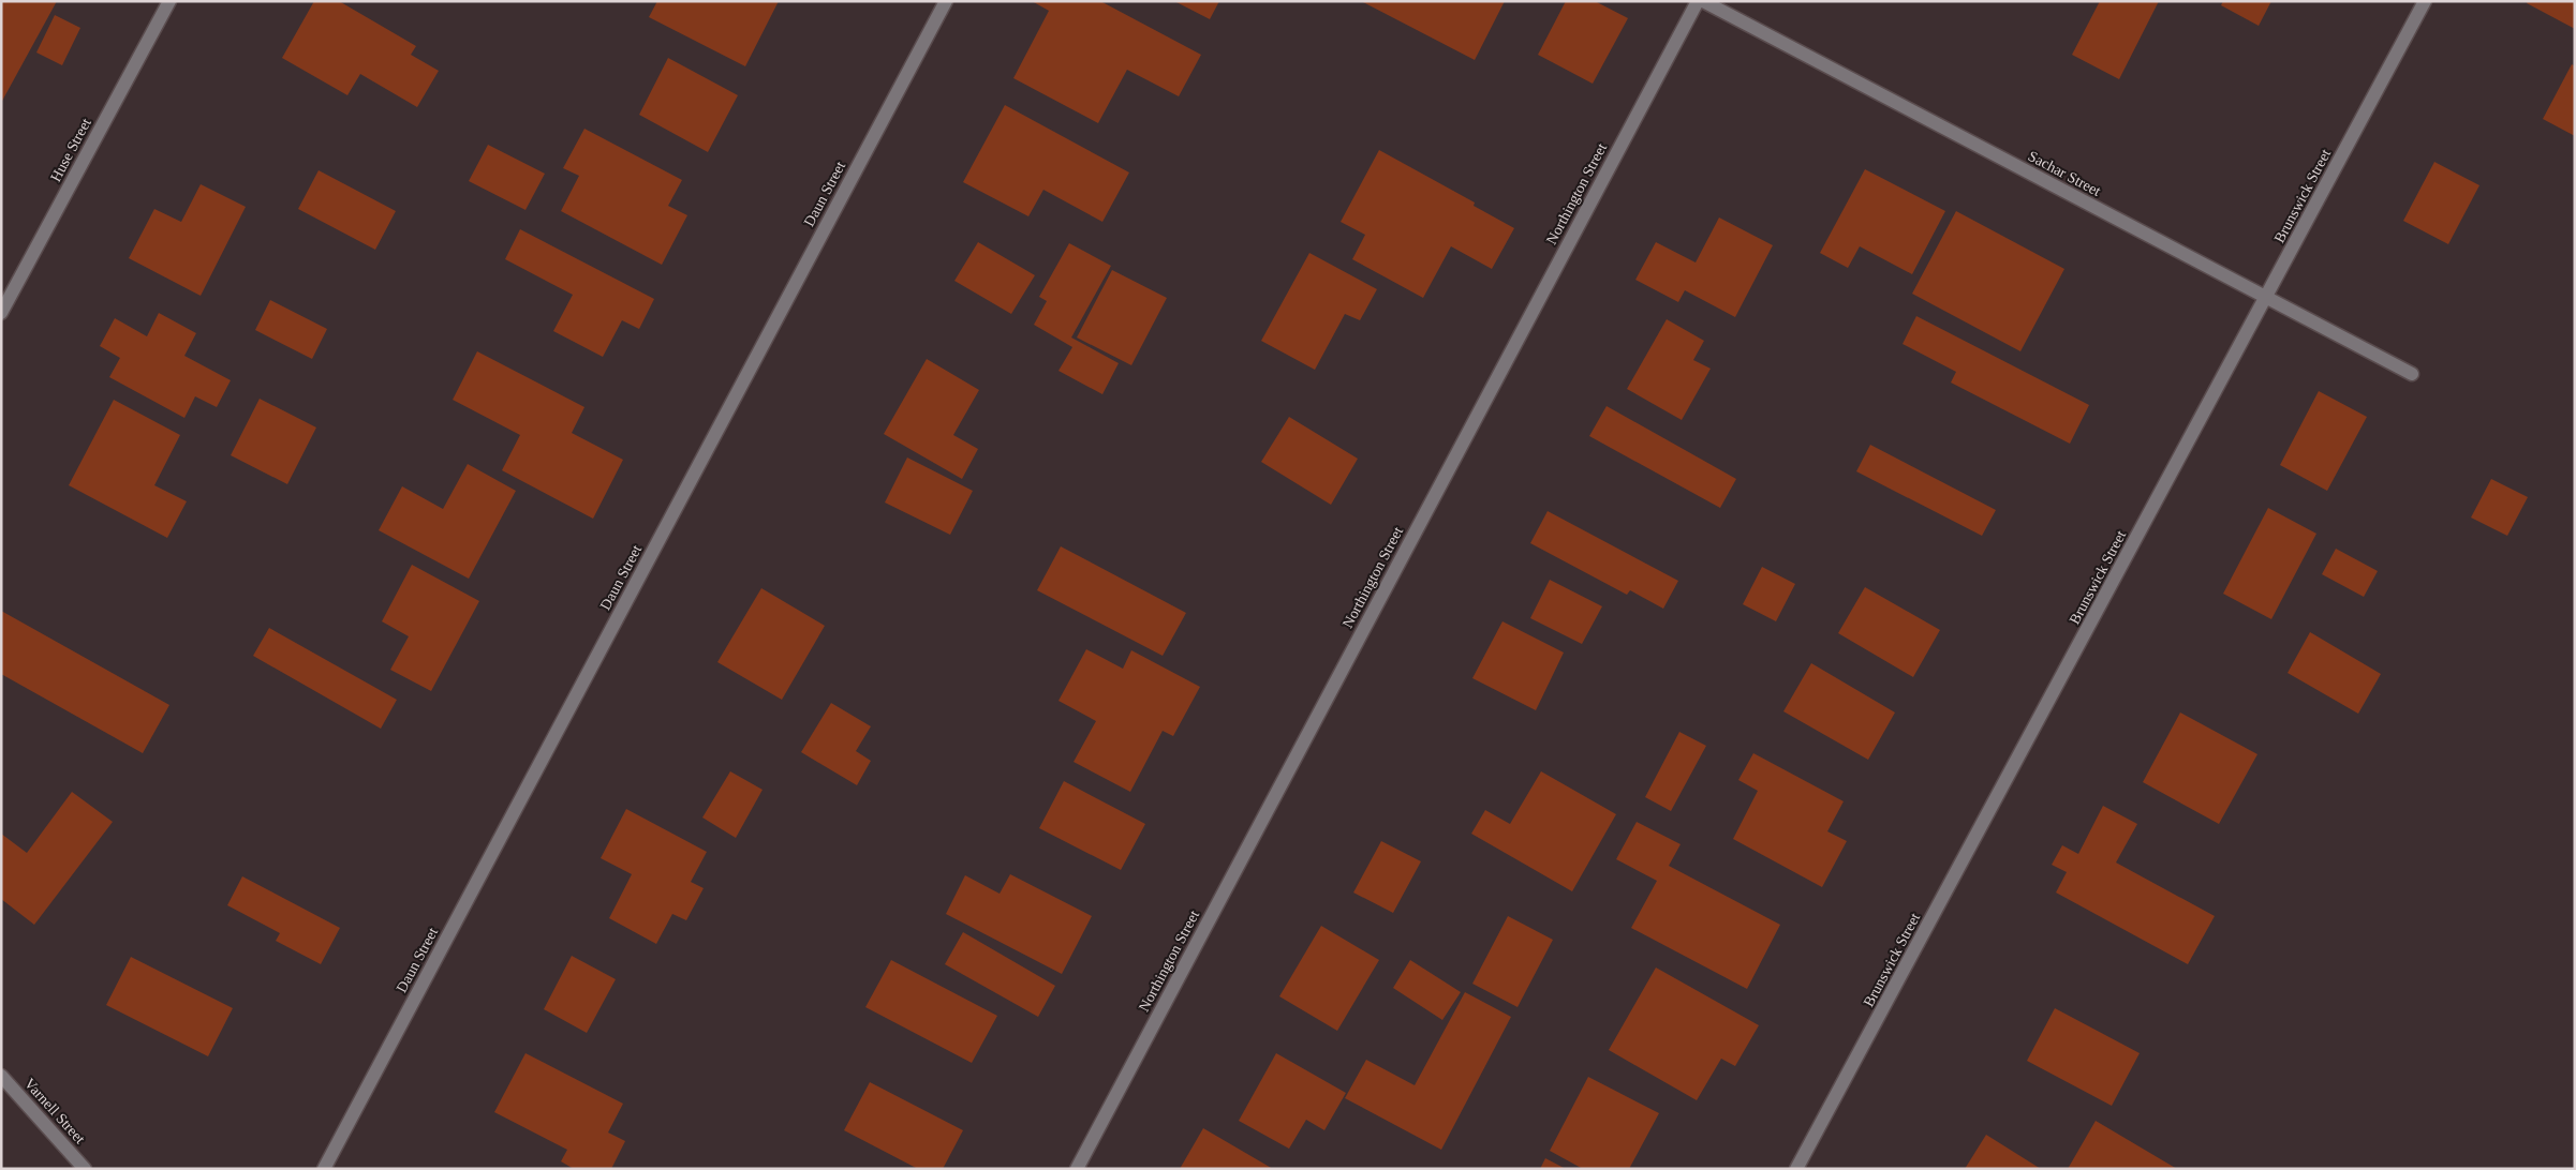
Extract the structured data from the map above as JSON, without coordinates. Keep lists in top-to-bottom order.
{
  "streets": {
    "street": [
      "Huse Street",
      "Sachar Street",
      "Daun Street",
      "Northington Street",
      "Brunswick Street",
      "Varnell Street"
    ]
  },
  "crossings": [
    ["Sachar Street", "Brunswick Street"]
  ]
}
